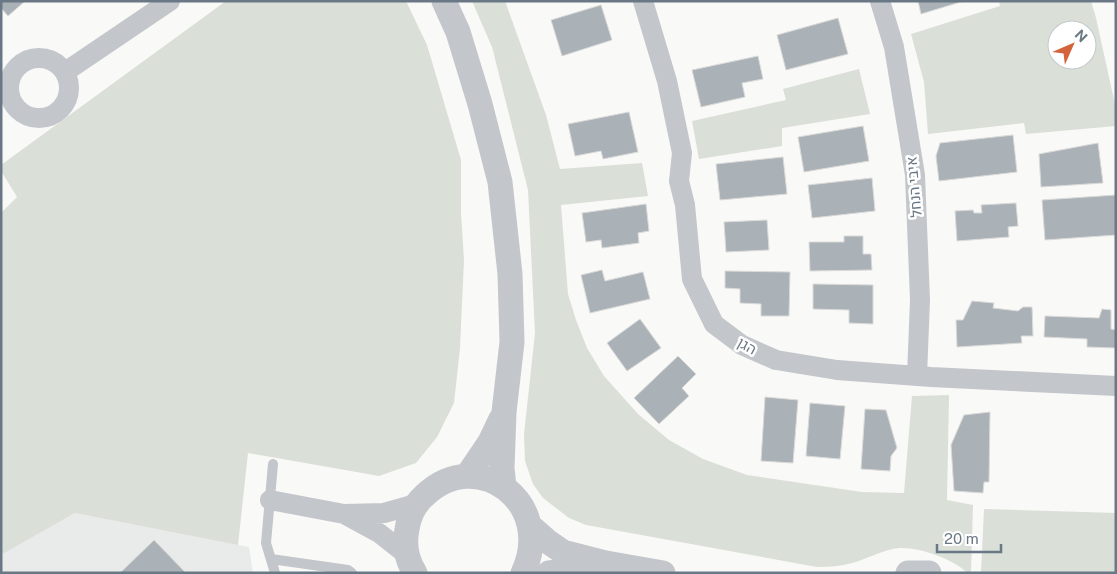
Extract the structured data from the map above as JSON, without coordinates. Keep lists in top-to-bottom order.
{
  "streets": {
    "street": ["איבי הנחל", "הגן"]
  },
  "crossings": [
    ["איבי הנחל", "הגן"]
  ],
  "scale_bar": "20 m",
  "north": "top right"
}
